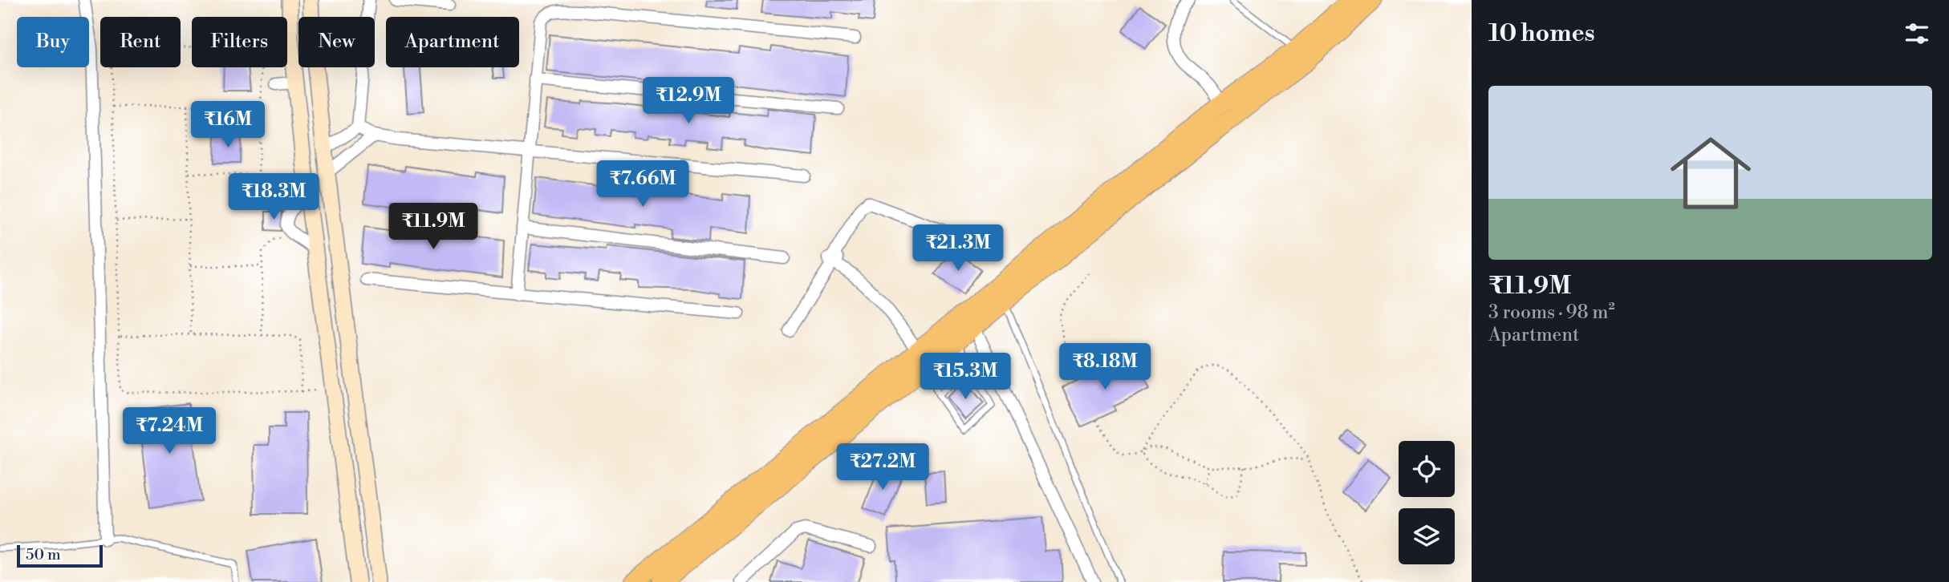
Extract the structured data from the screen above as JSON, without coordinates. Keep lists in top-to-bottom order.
{
  "scale_bar": "50 m",
  "page": {
    "heading": "10 homes",
    "chip": [
      "Buy",
      "Rent",
      "Filters",
      "New",
      "Apartment"
    ],
    "list": [
      {
        "name": "₹11.9M",
        "note": "3 rooms · 98 m² · Apartment"
      }
    ],
    "price": [
      "₹12.9M",
      "₹16M",
      "₹7.66M",
      "₹18.3M",
      "₹11.9M",
      "₹21.3M",
      "₹8.18M",
      "₹15.3M",
      "₹7.24M",
      "₹27.2M"
    ],
    "scale": "50 m"
  }
}
